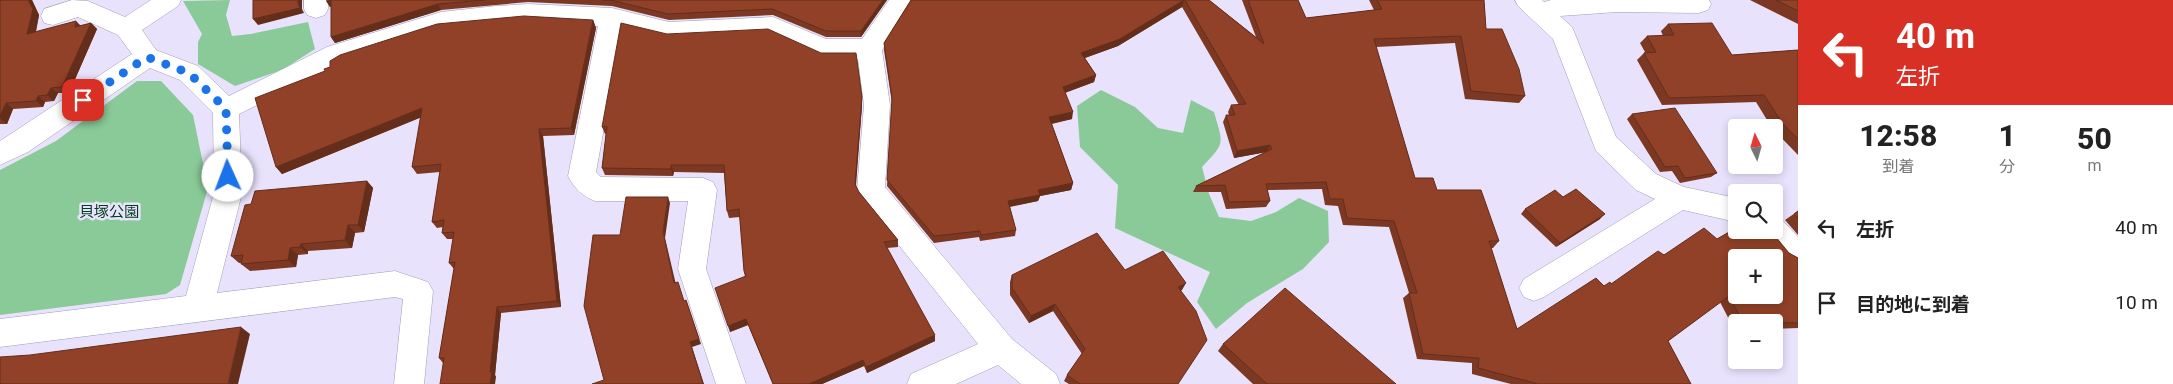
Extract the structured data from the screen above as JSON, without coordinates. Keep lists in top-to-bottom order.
{
  "parks": ["貝塚公園"],
  "north": "top",
  "page": {
    "turn": ["40 m", "左折"],
    "eta": [
      "12:58",
      "到着",
      "1",
      "分",
      "50",
      "m"
    ],
    "map_buttons": ["+", "−"],
    "list": [
      {
        "name": "左折",
        "value": "40 m"
      },
      {
        "name": "目的地に到着",
        "value": "10 m"
      }
    ]
  }
}
